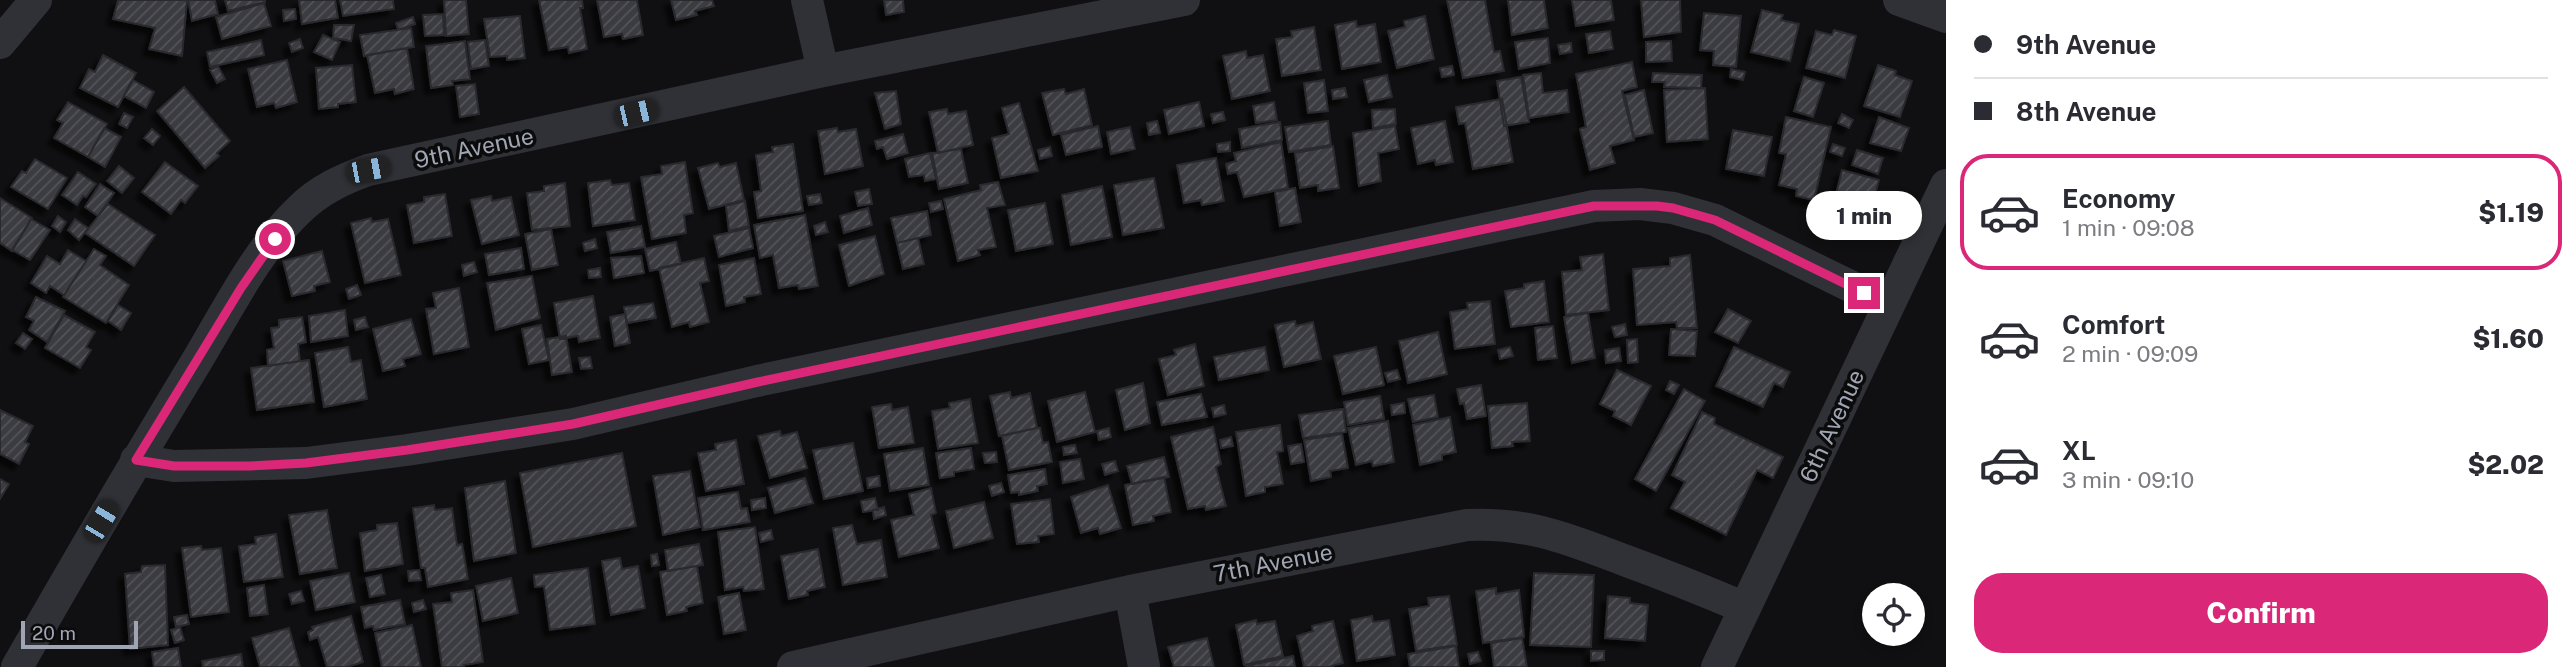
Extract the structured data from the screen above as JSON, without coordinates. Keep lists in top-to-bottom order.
{
  "streets": {
    "street": ["9th Avenue", "6th Avenue", "7th Avenue"]
  },
  "crossings": [
    ["6th Avenue", "7th Avenue"]
  ],
  "scale_bar": "20 m",
  "page": {
    "banner": ["9th Avenue", "8th Avenue"],
    "list": [
      {
        "name": "Economy",
        "note": "1 min · 09:08",
        "value": "$1.19"
      },
      {
        "name": "Comfort",
        "note": "2 min · 09:09",
        "value": "$1.60"
      },
      {
        "name": "XL",
        "note": "3 min · 09:10",
        "value": "$2.02"
      }
    ],
    "bubble": "1 min",
    "buttons": "Confirm",
    "scale": "20 m"
  }
}
